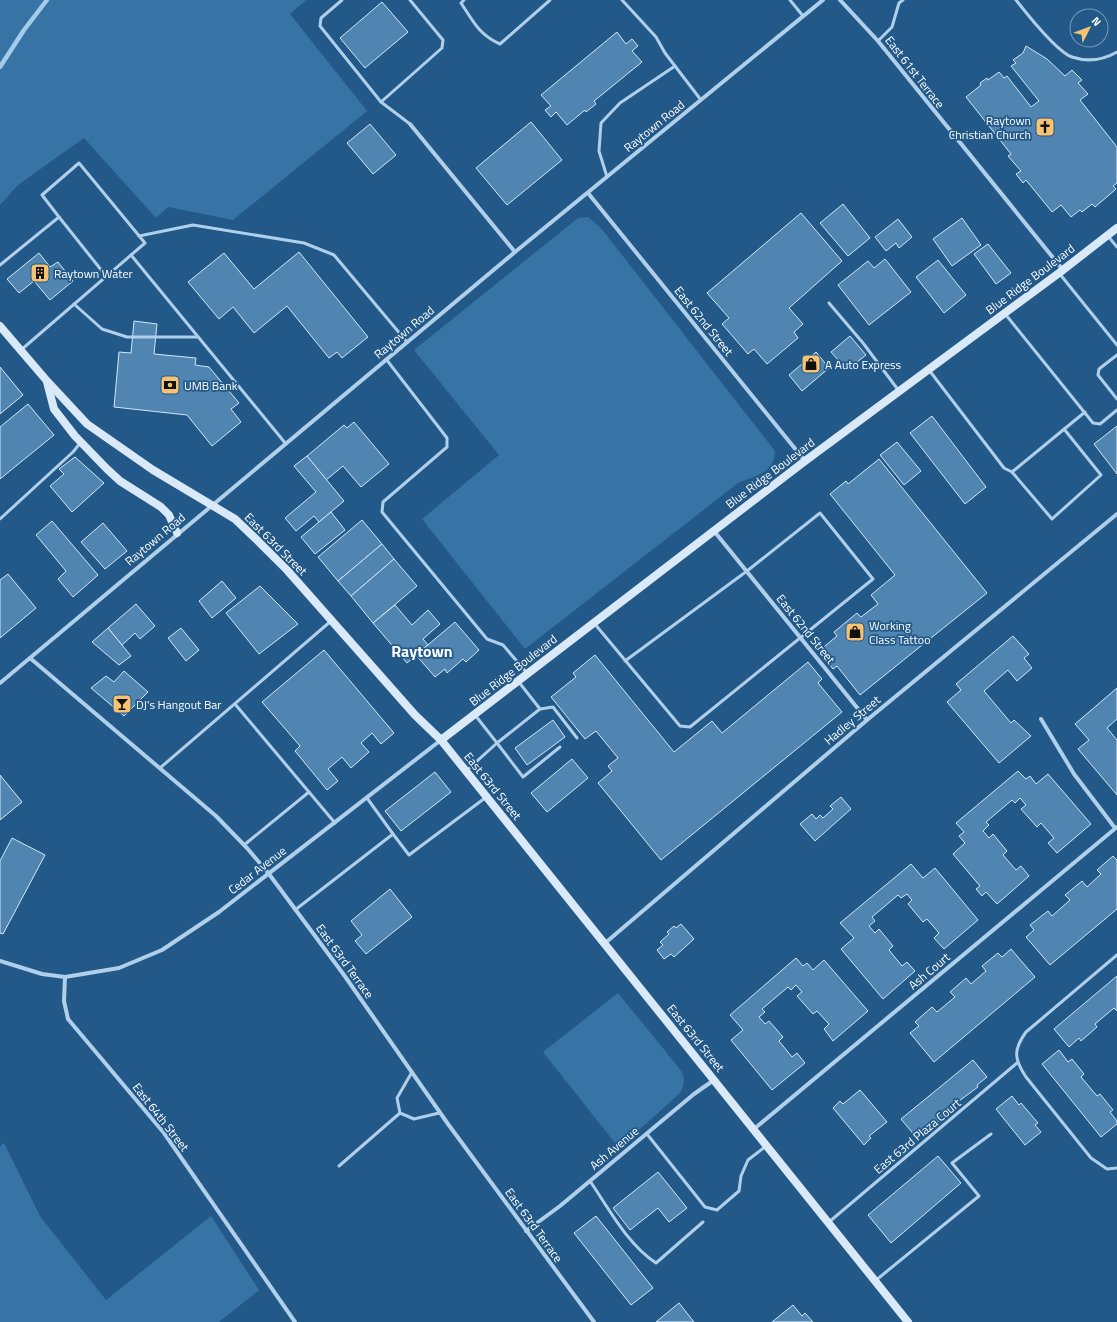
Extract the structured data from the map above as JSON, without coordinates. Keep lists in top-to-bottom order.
{
  "streets": {
    "street": [
      "East 61st Terrace",
      "Raytown Road",
      "Blue Ridge Boulevard",
      "East 62nd Street",
      "East 63rd Street",
      "Hadley Street",
      "Cedar Avenue",
      "East 63rd Terrace",
      "Ash Court",
      "East 64th Street",
      "Ash Avenue"
    ],
    "lane": ["East 63rd Plaza Court"]
  },
  "crossings": [
    ["East 61st Terrace", "Blue Ridge Boulevard"],
    ["Raytown Road", "East 62nd Street"],
    ["Raytown Road", "East 63rd Street"],
    ["Raytown Road", "East 63rd Terrace"],
    ["Blue Ridge Boulevard", "East 62nd Street"],
    ["Blue Ridge Boulevard", "East 63rd Street"],
    ["Blue Ridge Boulevard", "Cedar Avenue"],
    ["East 62nd Street", "Hadley Street"],
    ["East 63rd Street", "Hadley Street"],
    ["East 63rd Street", "Cedar Avenue"],
    ["East 63rd Street", "Ash Court"],
    ["East 63rd Street", "East 63rd Plaza Court"],
    ["East 63rd Street", "Ash Avenue"],
    ["Cedar Avenue", "East 63rd Terrace"],
    ["Cedar Avenue", "East 64th Street"],
    ["East 63rd Terrace", "Ash Avenue"]
  ],
  "districts": ["Raytown"],
  "places": {
    "church": ["Raytown Christian Church"],
    "building": ["Raytown Water"],
    "shop": ["A Auto Express", "Working Class Tattoo"],
    "bank": ["UMB Bank"],
    "bar": ["DJ's Hangout Bar"]
  },
  "north": "top right"
}
